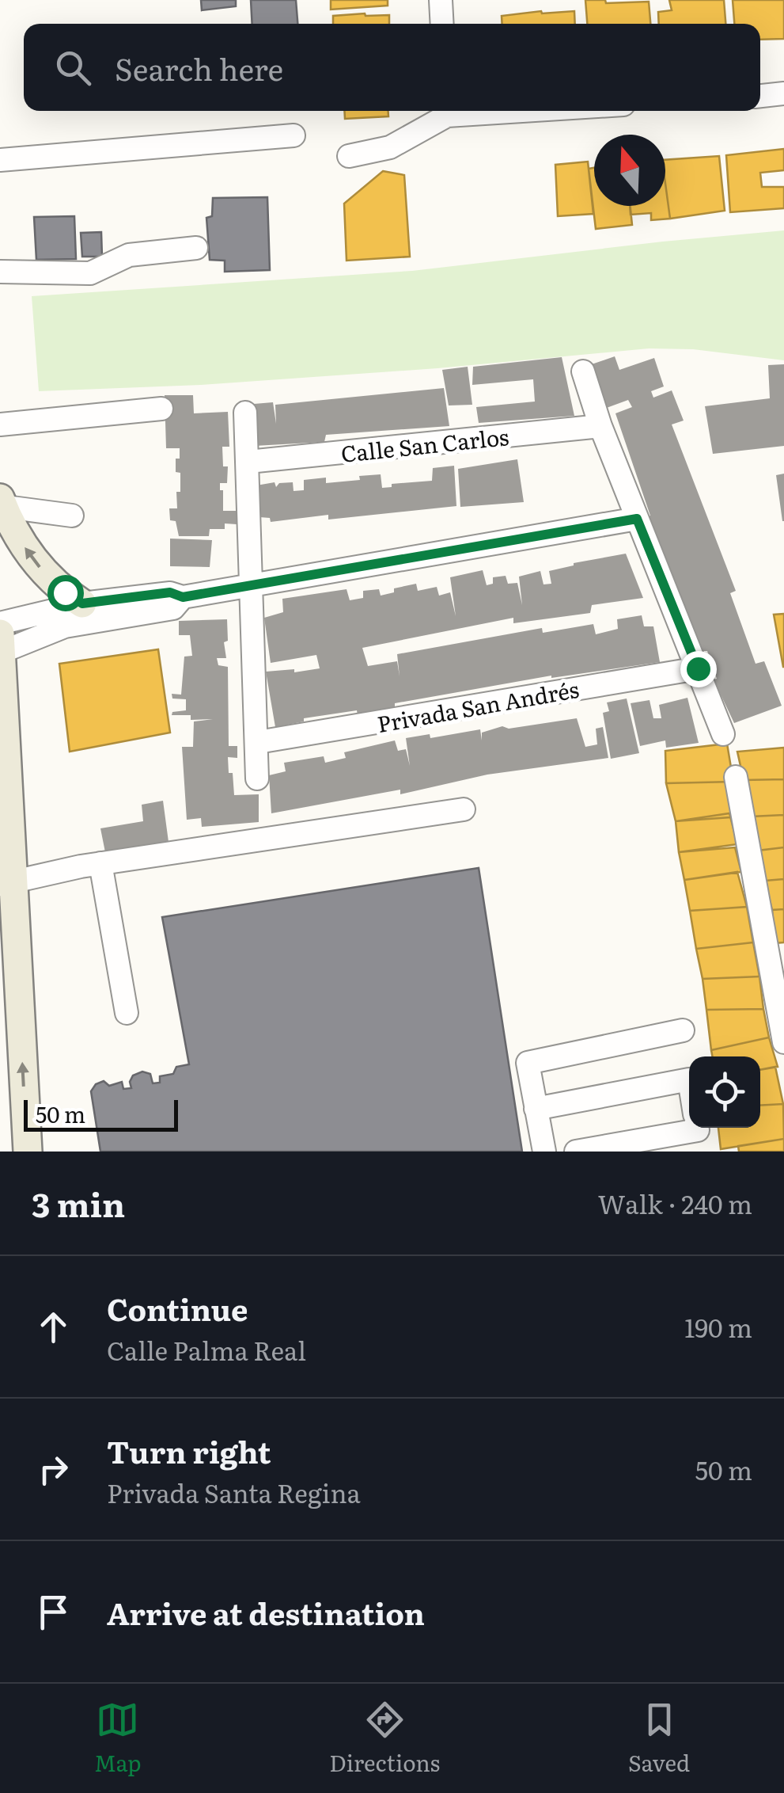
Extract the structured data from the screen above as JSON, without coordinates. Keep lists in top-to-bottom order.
{
  "streets": {
    "street": ["Calle San Carlos", "Privada San Andrés"]
  },
  "scale_bar": "50 m",
  "north": "top",
  "page": {
    "search": "Search here",
    "scale": "50 m",
    "heading": ["3 min", "Walk · 240 m"],
    "list": [
      ["Continue", "Calle Palma Real", "190 m"],
      ["Turn right", "Privada Santa Regina", "50 m"],
      "Arrive at destination"
    ],
    "nav": ["Map", "Directions", "Saved"]
  }
}
